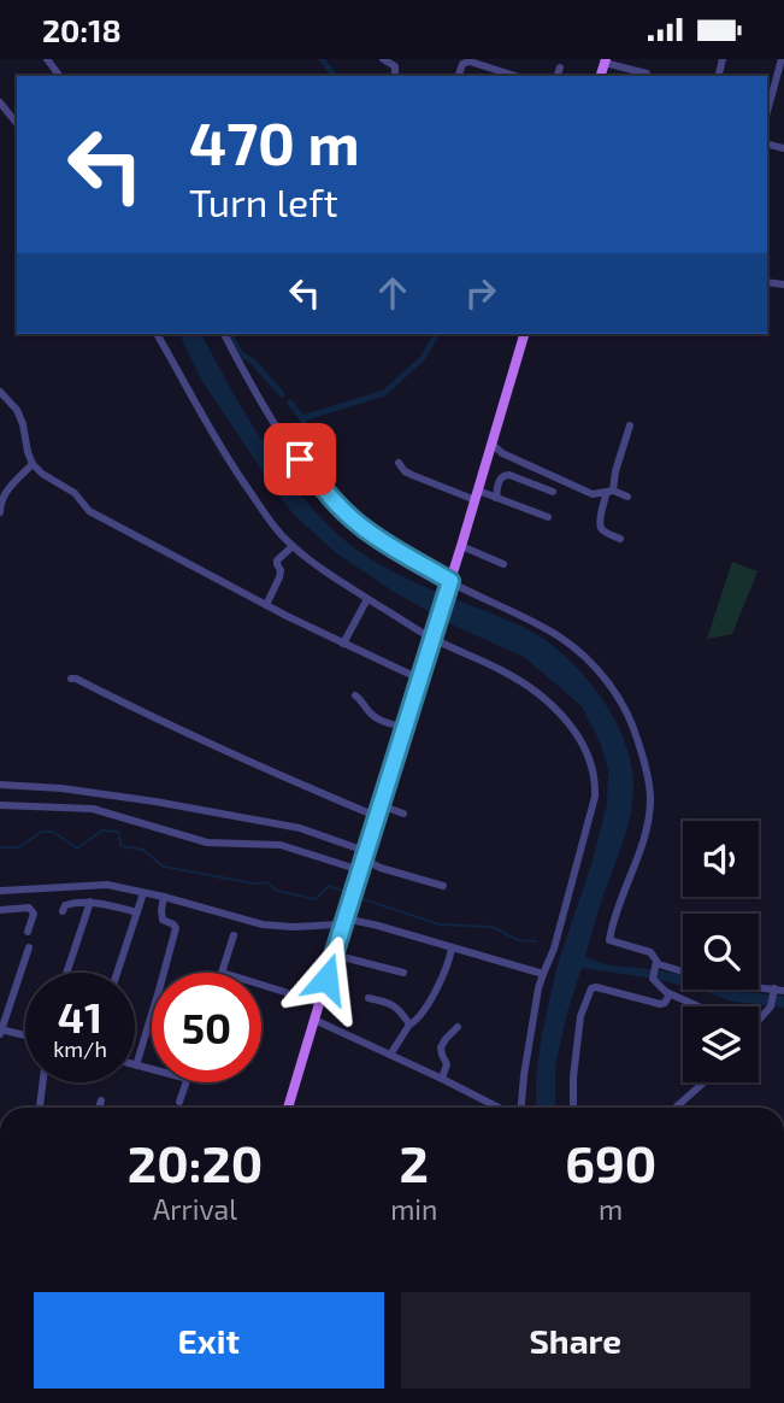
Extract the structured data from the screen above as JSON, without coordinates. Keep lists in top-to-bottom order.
{
  "page": {
    "status": "20:18",
    "turn": ["470 m", "Turn left"],
    "speed": "41 km/h",
    "limit": "50",
    "eta": [
      "20:20",
      "Arrival",
      "2",
      "min",
      "690",
      "m"
    ],
    "buttons": ["Exit", "Share"]
  }
}
